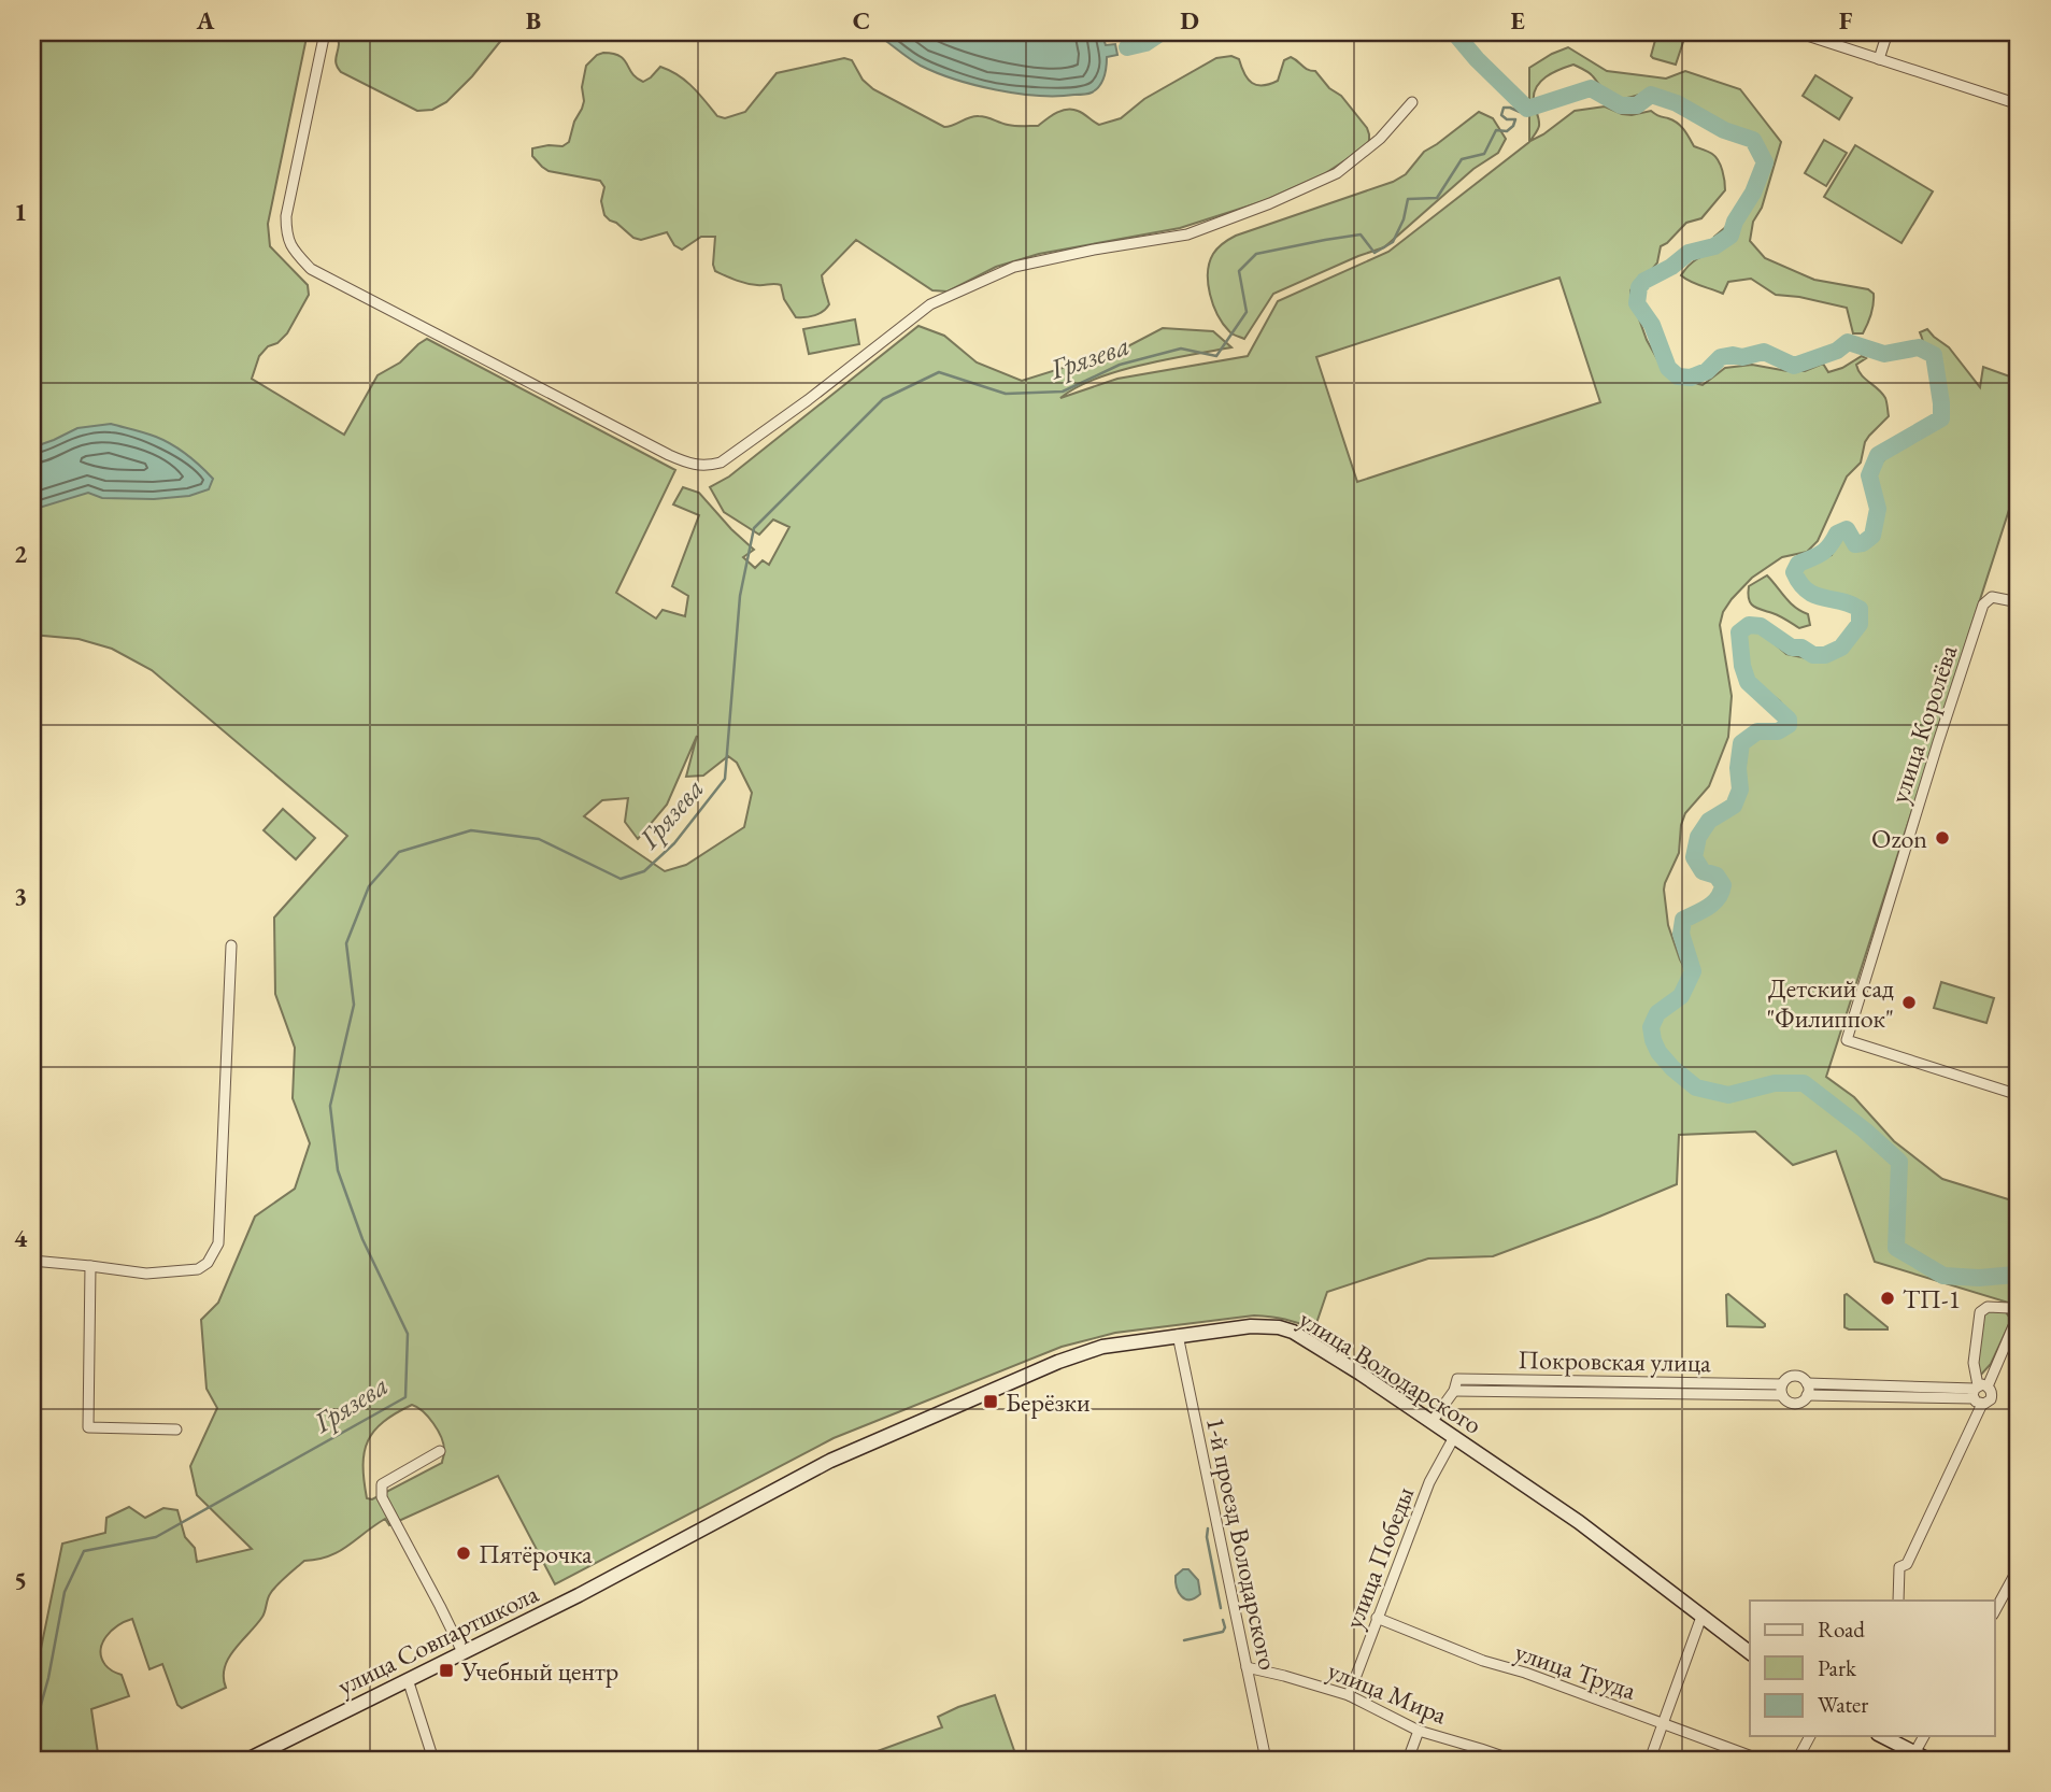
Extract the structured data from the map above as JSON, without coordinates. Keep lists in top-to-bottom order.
{
  "streets": {
    "street": [
      "улица Королёва",
      "Покровская улица",
      "улица Володарского",
      "1-й проезд Володарского",
      "улица Победы",
      "улица Совпартшкола",
      "улица Труда",
      "улица Мира"
    ]
  },
  "crossings": [
    ["Покровская улица", "улица Володарского"],
    ["улица Володарского", "1-й проезд Володарского"],
    ["улица Володарского", "улица Победы"],
    ["улица Володарского", "улица Совпартшкола"],
    ["1-й проезд Володарского", "улица Мира"],
    ["улица Победы", "улица Труда"],
    ["улица Победы", "улица Мира"]
  ],
  "water": ["Грязева"],
  "places": {
    "other": [
      "Ozon",
      "Детский сад \"Филиппок\"",
      "ТП-1",
      "Пятёрочка"
    ],
    "transit": ["Берёзки", "Учебный центр"]
  },
  "legend": ["Road", "Park", "Water"],
  "grid": {
    "columns": [
      "A",
      "B",
      "C",
      "D",
      "E",
      "F"
    ],
    "rows": [
      "1",
      "2",
      "3",
      "4",
      "5"
    ]
  }
}
